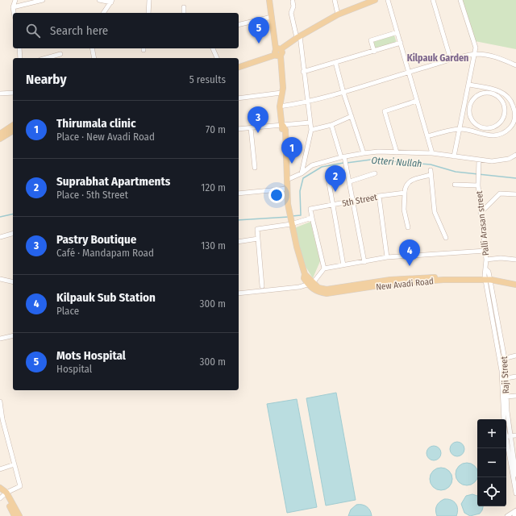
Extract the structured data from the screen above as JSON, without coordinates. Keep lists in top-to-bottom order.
{
  "streets": {
    "main road": ["New Avadi Road"],
    "street": ["5th Street", "Palli Arasan street", "Raji Street"]
  },
  "crossings": [
    ["Palli Arasan street", "New Avadi Road"],
    ["Palli Arasan street", "Raji Street"],
    ["New Avadi Road", "Raji Street"]
  ],
  "districts": ["Kilpauk Garden"],
  "water": ["Otteri Nullah"],
  "page": {
    "search": "Search here",
    "pins": [
      "5",
      "3",
      "1",
      "2",
      "4"
    ],
    "heading": ["Nearby", "5 results"],
    "list": [
      {
        "mark": "1",
        "name": "Thirumala clinic",
        "note": "Place · New Avadi Road",
        "value": "70 m"
      },
      {
        "mark": "2",
        "name": "Suprabhat Apartments",
        "note": "Place · 5th Street",
        "value": "120 m"
      },
      {
        "mark": "3",
        "name": "Pastry Boutique",
        "note": "Café · Mandapam Road",
        "value": "130 m"
      },
      {
        "mark": "4",
        "name": "Kilpauk Sub Station",
        "note": "Place",
        "value": "300 m"
      },
      {
        "mark": "5",
        "name": "Mots Hospital",
        "note": "Hospital",
        "value": "300 m"
      }
    ],
    "map_buttons": ["+", "−"]
  }
}
